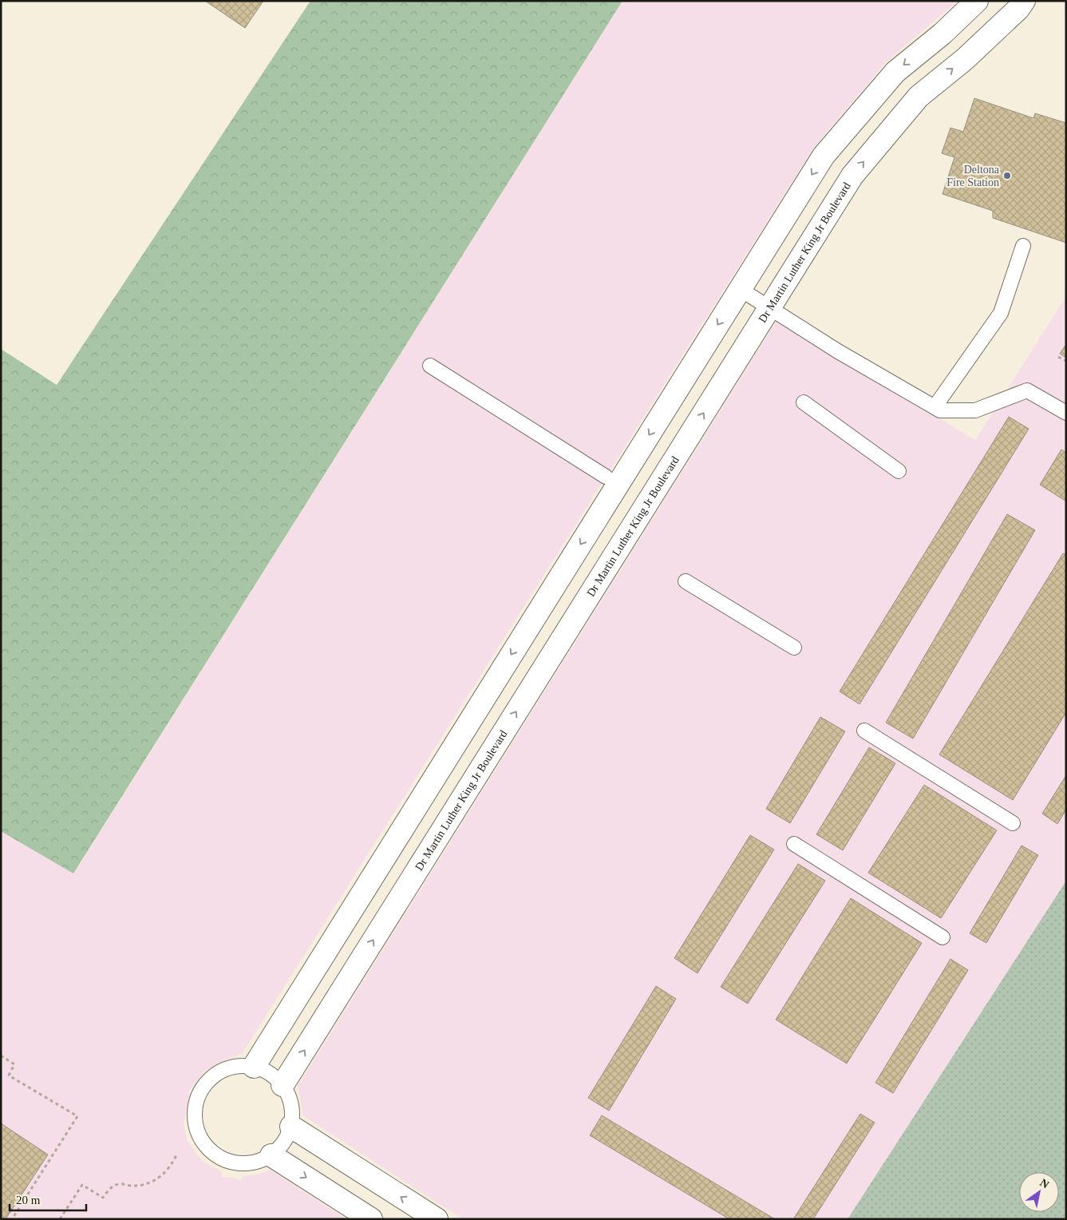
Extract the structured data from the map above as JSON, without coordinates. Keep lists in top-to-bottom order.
{
  "streets": {
    "street": ["Dr Martin Luther King Jr Boulevard"]
  },
  "places": ["Deltona Fire Station"],
  "scale_bar": "20 m",
  "north": "top right"
}
